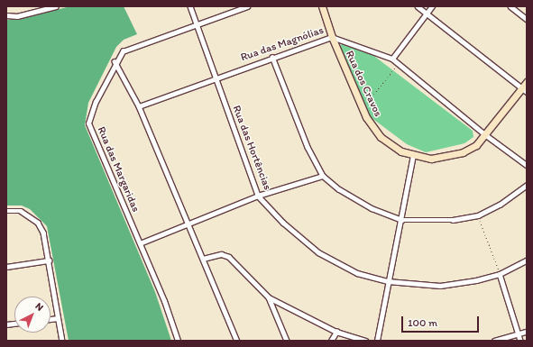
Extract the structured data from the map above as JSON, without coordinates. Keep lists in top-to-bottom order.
{
  "streets": {
    "street": [
      "Rua das Magnólias",
      "Rua dos Cravos",
      "Rua das Hortências",
      "Rua das Margaridas"
    ]
  },
  "crossings": [
    ["Rua das Magnólias", "Rua dos Cravos"],
    ["Rua das Magnólias", "Rua das Hortências"],
    ["Rua das Hortências", "Rua das Margaridas"]
  ],
  "scale_bar": "100 m",
  "north": "top right"
}
